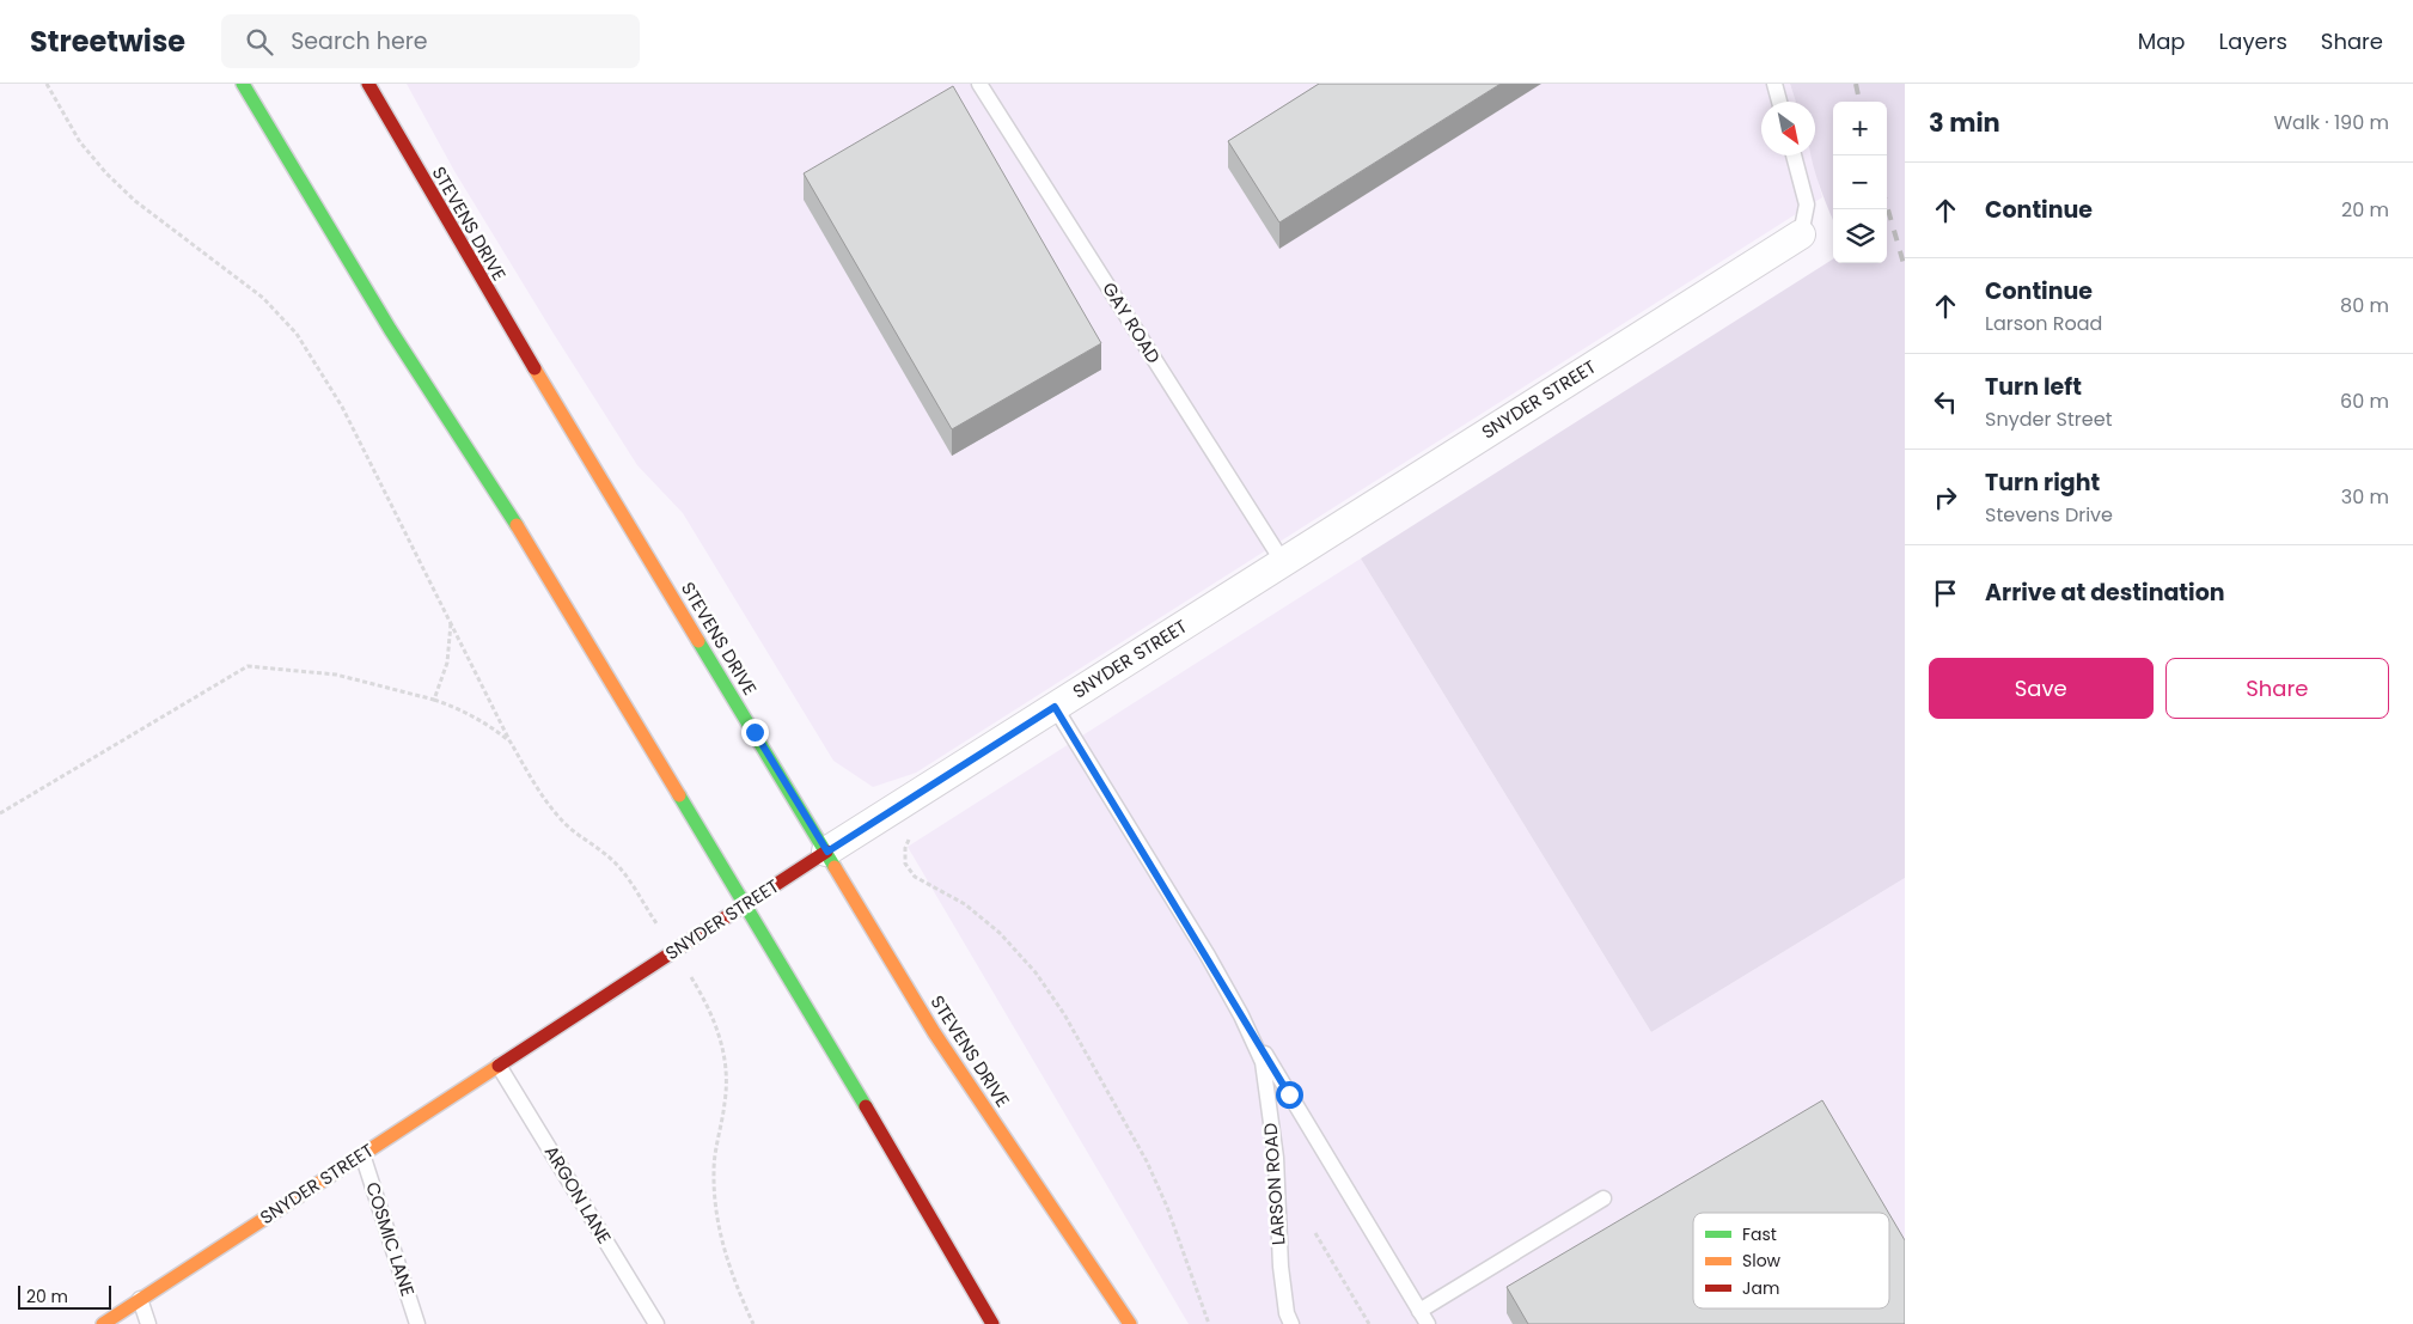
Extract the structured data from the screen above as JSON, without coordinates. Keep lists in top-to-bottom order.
{
  "streets": {
    "main road": ["STEVENS DRIVE", "SNYDER STREET"],
    "lane": [
      "GAY ROAD",
      "LARSON ROAD",
      "ARGON LANE",
      "COSMIC LANE"
    ]
  },
  "crossings": [
    ["STEVENS DRIVE", "SNYDER STREET"],
    ["GAY ROAD", "SNYDER STREET"],
    ["SNYDER STREET", "LARSON ROAD"],
    ["SNYDER STREET", "ARGON LANE"],
    ["SNYDER STREET", "COSMIC LANE"]
  ],
  "legend": ["Fast", "Slow", "Jam"],
  "scale_bar": "20 m",
  "north": "bottom right",
  "page": {
    "header": "Streetwise",
    "search": "Search here",
    "nav": ["Map", "Layers", "Share"],
    "heading": ["3 min", "Walk · 190 m"],
    "map_buttons": ["+", "−"],
    "list": [
      ["Continue", "20 m"],
      ["Continue", "Larson Road", "80 m"],
      ["Turn left", "Snyder Street", "60 m"],
      ["Turn right", "Stevens Drive", "30 m"],
      "Arrive at destination"
    ],
    "buttons": ["Save", "Share"],
    "scale": "20 m"
  }
}
